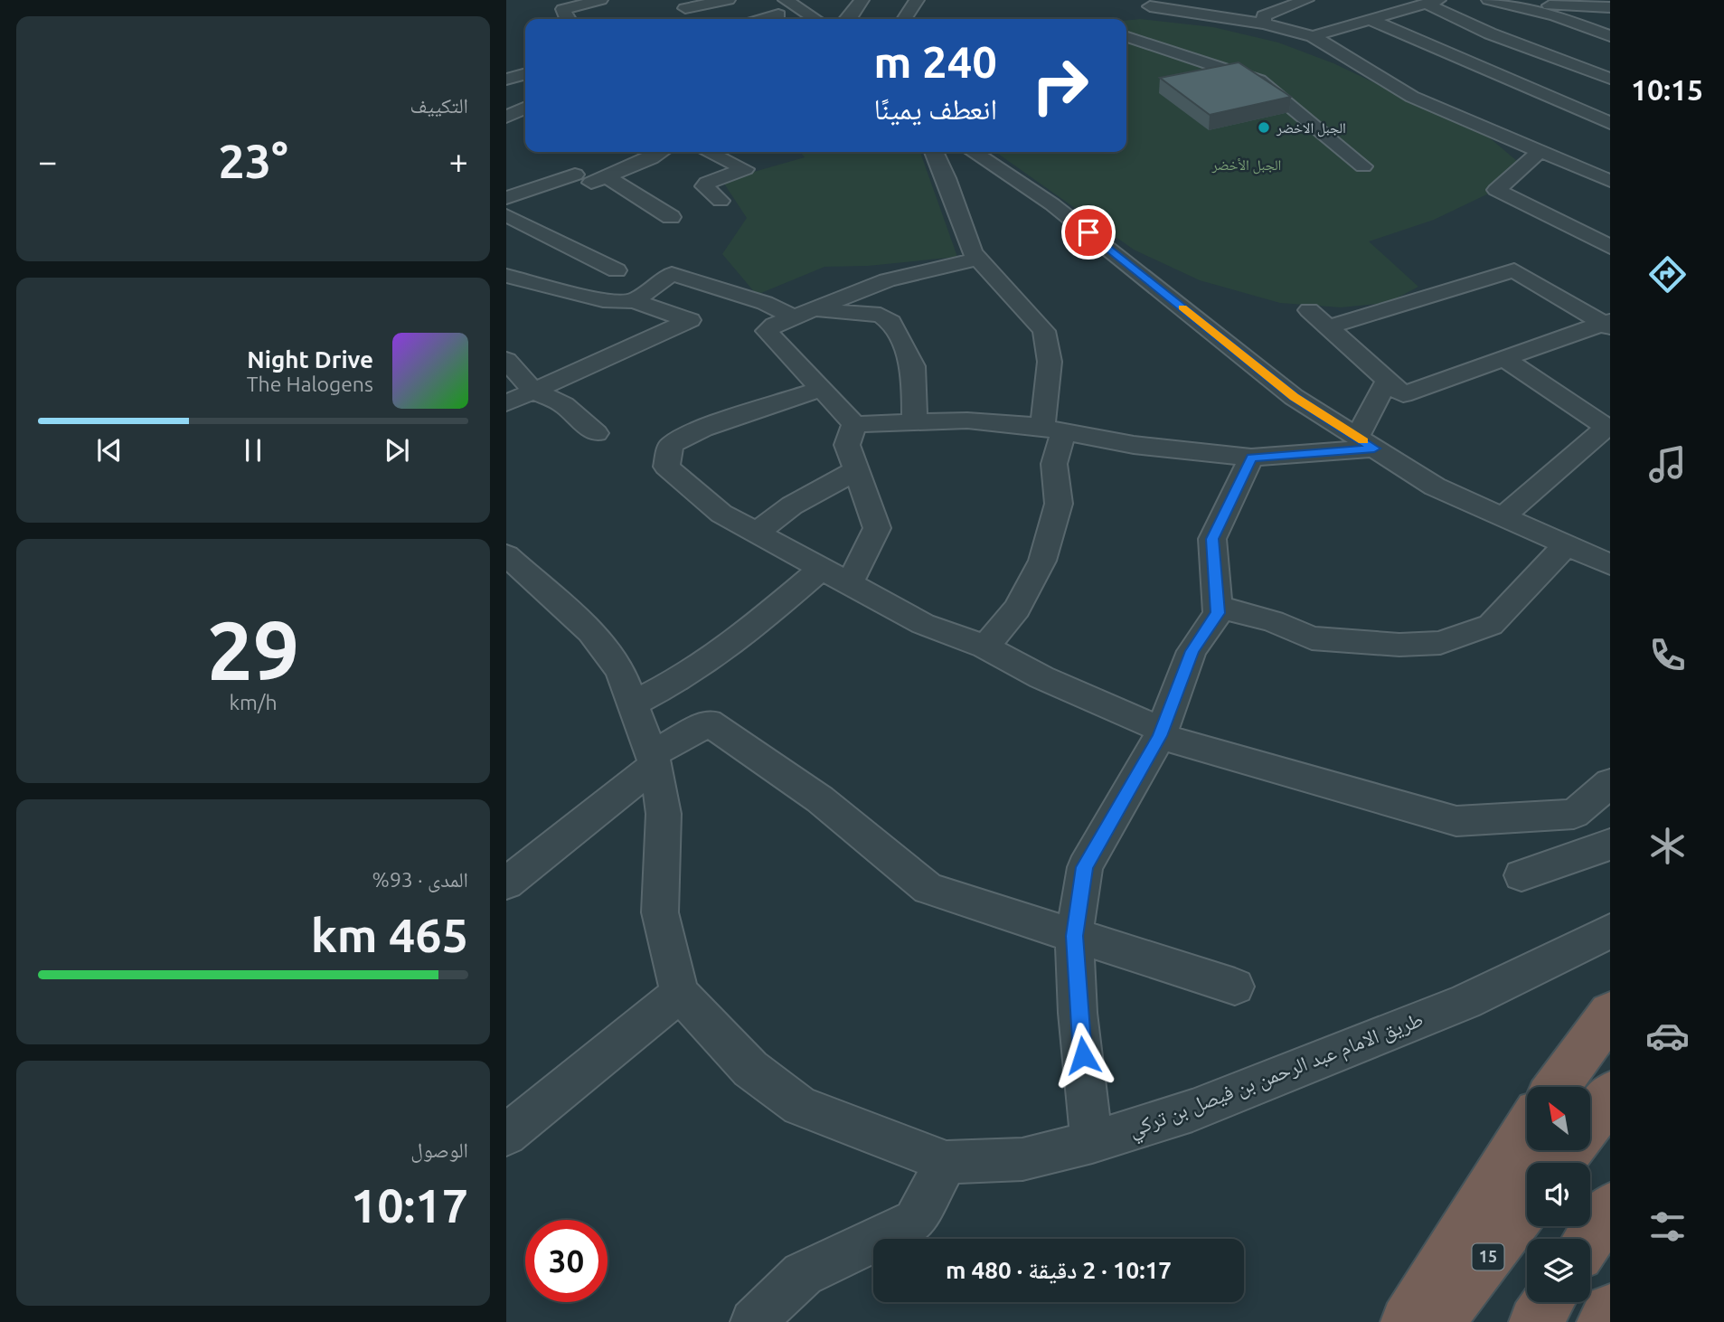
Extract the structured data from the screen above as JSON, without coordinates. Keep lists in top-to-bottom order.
{
  "streets": {
    "highway": ["15"],
    "street": ["طريق الامام عبد الرحمن بن فيصل بن تركي"]
  },
  "parks": ["الجبل الأخضر"],
  "places": ["الجبل الاخضر"],
  "north": "top left",
  "page": {
    "tabs": "10:15",
    "tile": [
      "التكييف",
      ["29", "km/h"],
      ["المدى · 93%", "465 km"],
      ["الوصول", "10:17"]
    ],
    "turn": ["240 m", "انعطف يمينًا"],
    "heat": ["−", "23°", "+"],
    "song": ["Night Drive", "The Halogens"],
    "limit": "30",
    "trip": "10:17 · 2 دقيقة · 480 m"
  }
}
